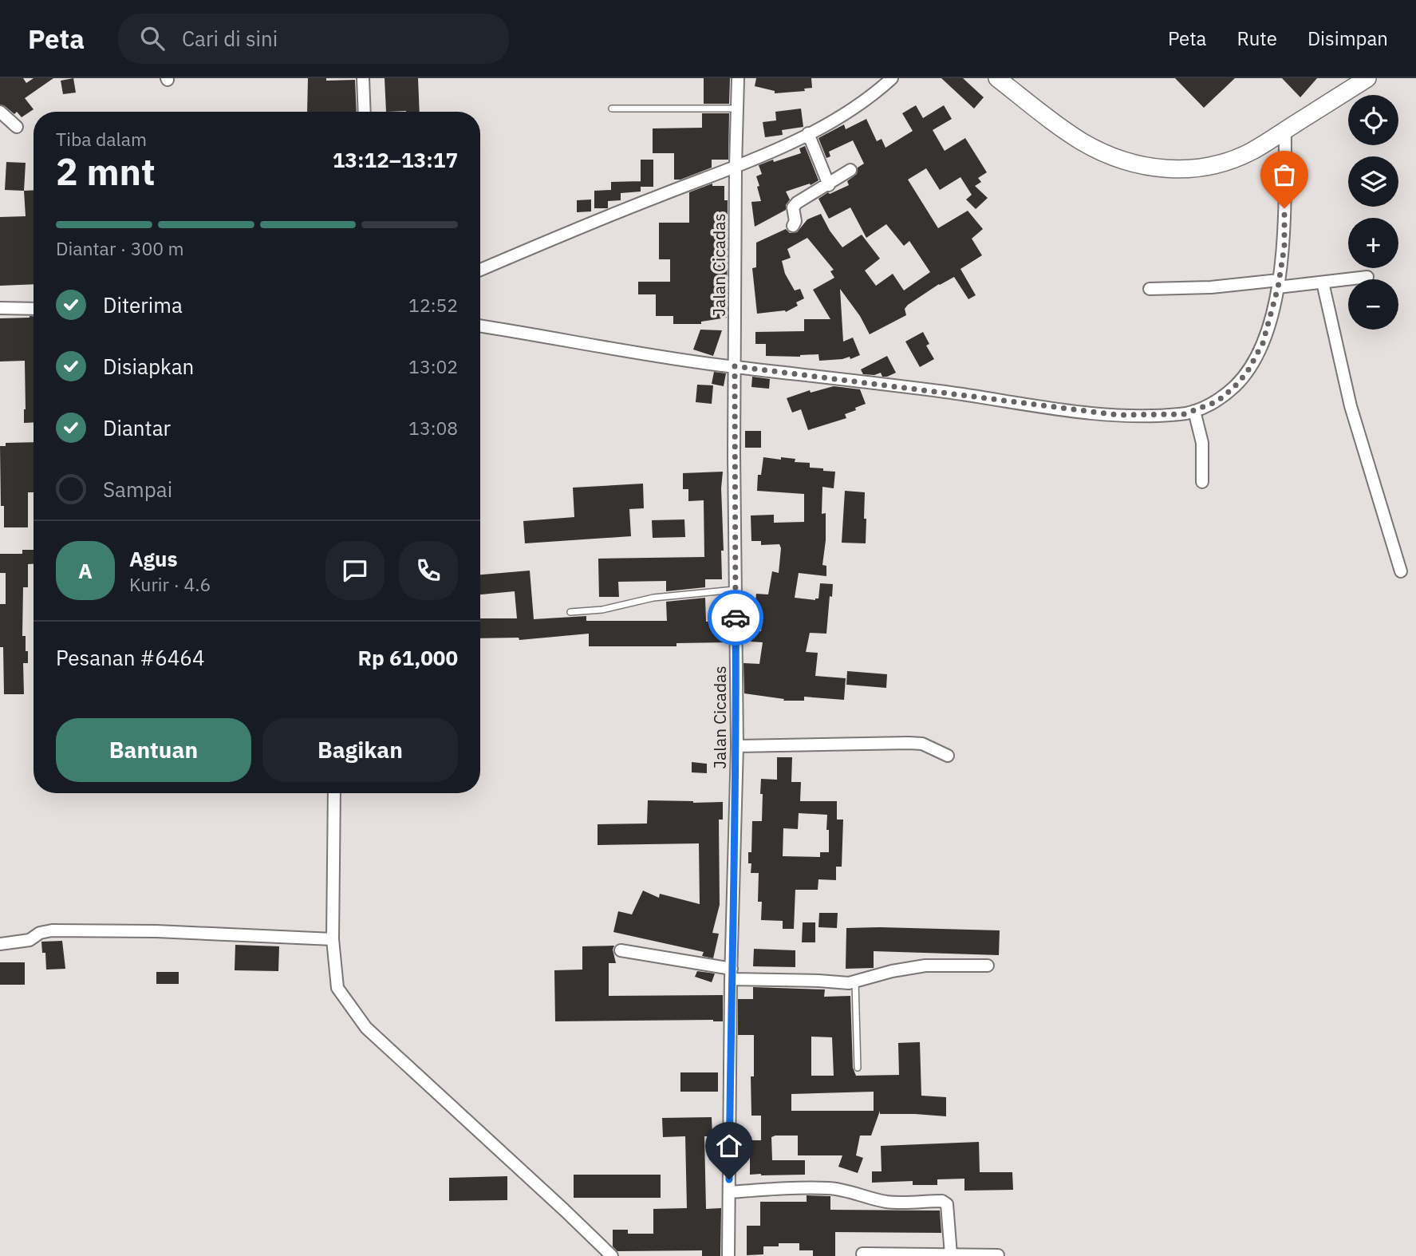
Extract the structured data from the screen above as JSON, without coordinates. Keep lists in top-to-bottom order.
{
  "streets": {
    "street": ["Jalan Cicadas"]
  },
  "page": {
    "header": "Peta",
    "search": "Cari di sini",
    "nav": ["Peta", "Rute", "Disimpan"],
    "map_buttons": ["+", "−"],
    "heading": ["2 mnt", "Tiba dalam", "13:12–13:17"],
    "panel": [
      "Agus",
      "Kurir · 4.6",
      "Pesanan #6464",
      "Rp 61,000"
    ],
    "bar": "Diantar · 300 m",
    "list": [
      ["Diterima", "12:52"],
      ["Disiapkan", "13:02"],
      ["Diantar", "13:08"],
      "Sampai"
    ],
    "round": "A",
    "buttons": ["Bantuan", "Bagikan"]
  }
}
